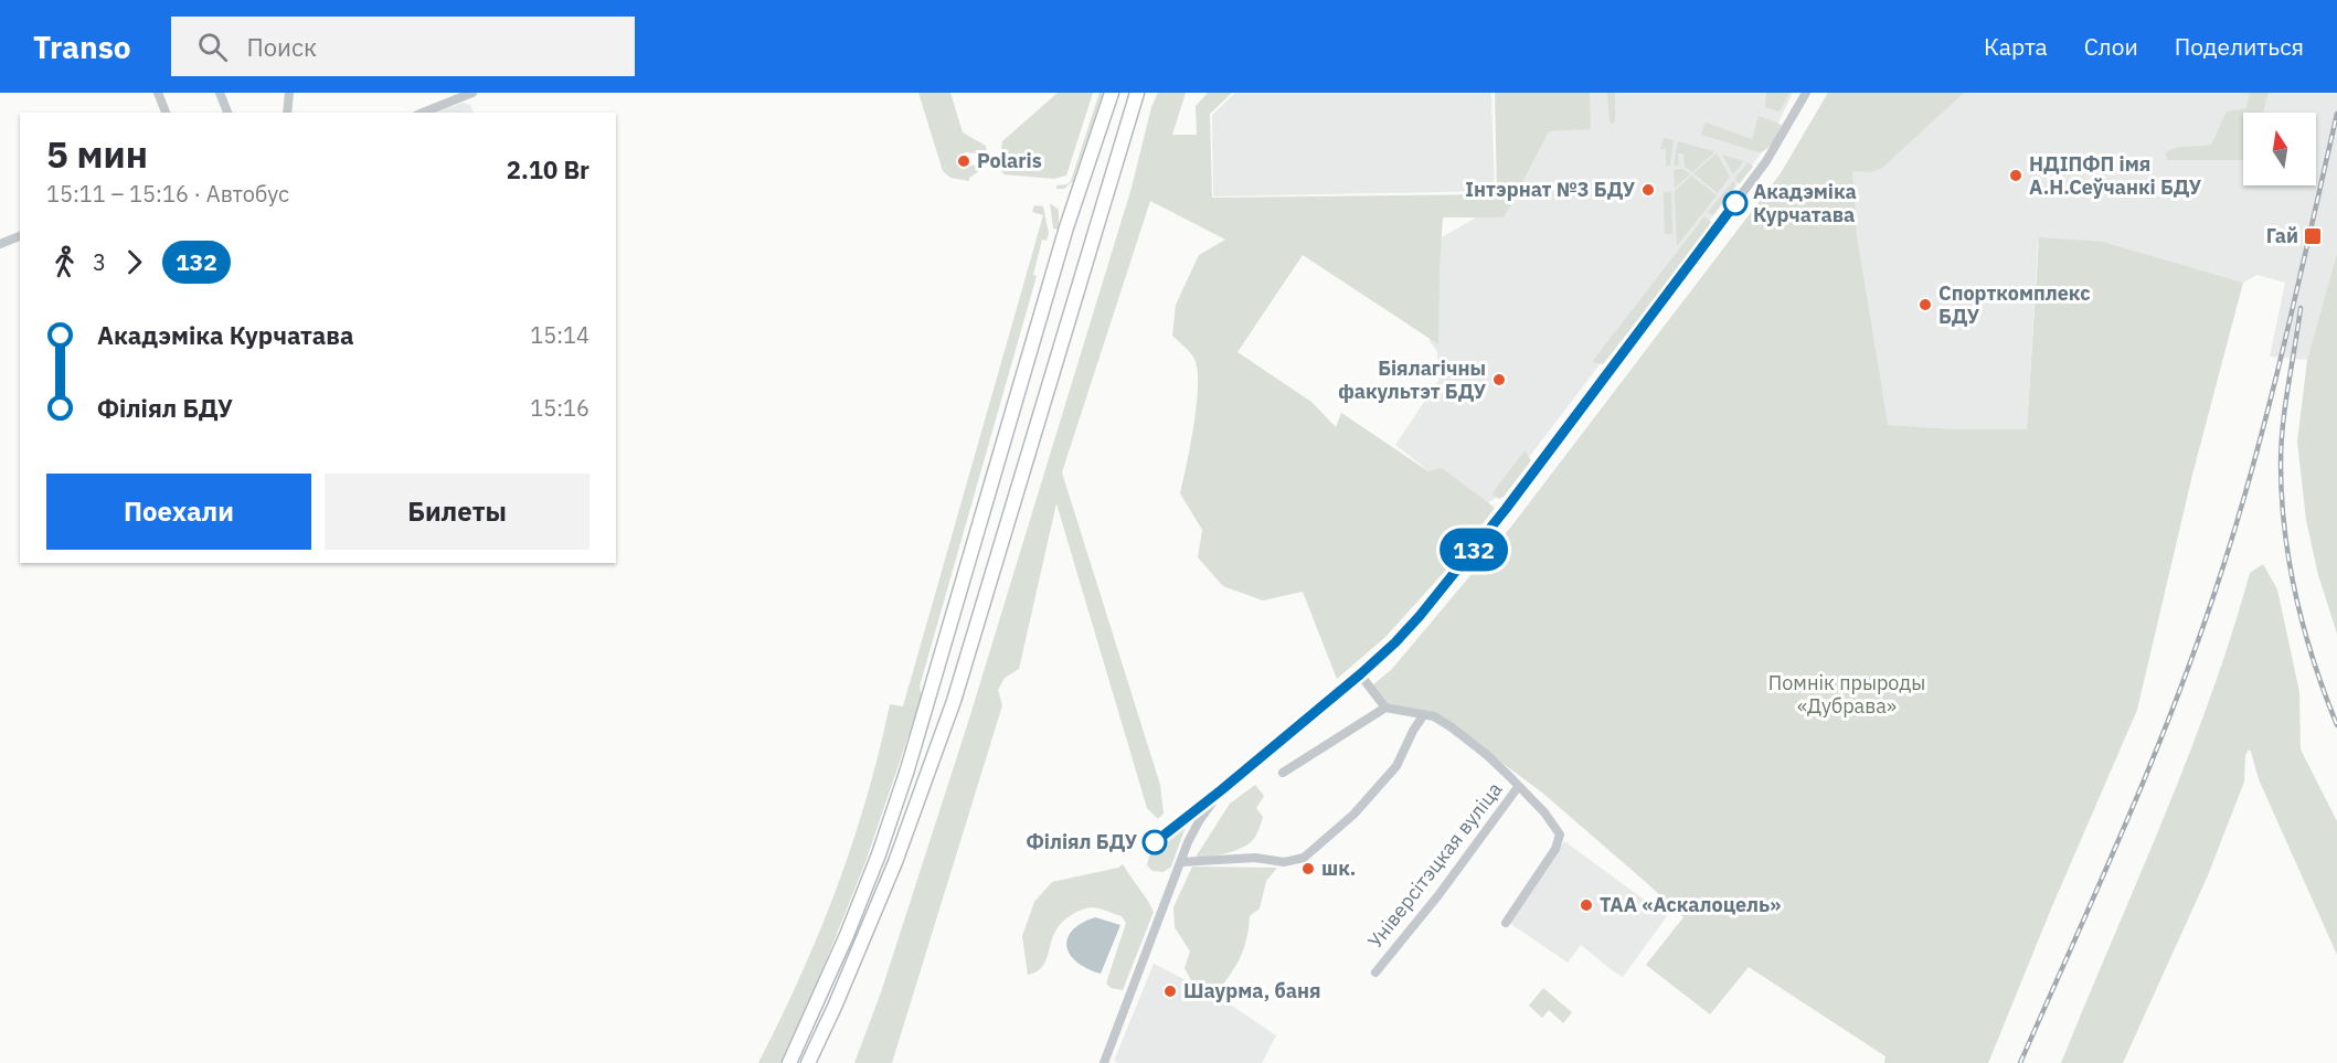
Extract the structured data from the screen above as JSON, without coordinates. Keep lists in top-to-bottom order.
{
  "streets": {
    "street": ["Універсітэцкая вуліца"]
  },
  "parks": ["Помнік прыроды «Дубрава»"],
  "places": {
    "other": [
      "Polaris",
      "НДІПФП імя А.Н.Сеўчанкі БДУ",
      "Інтэрнат №3 БДУ",
      "Акадэміка Курчатава",
      "Спорткомплекс БДУ",
      "Біялагічны факультэт БДУ",
      "Філіял БДУ",
      "шк.",
      "ТАА «Аскалоцель»",
      "Шаурма, баня"
    ],
    "transit": ["Гай"]
  },
  "lines": ["bus line 132"],
  "north": "top",
  "page": {
    "header": "Transo",
    "search": "Поиск",
    "nav": ["Карта", "Слои", "Поделиться"],
    "on_map": "132",
    "heading": ["5 мин", "15:11 – 15:16 · Автобус", "2.10 Br"],
    "legs": ["3", "132"],
    "list": [
      {
        "name": "Акадэміка Курчатава",
        "value": "15:14"
      },
      {
        "name": "Філіял БДУ",
        "value": "15:16"
      }
    ],
    "buttons": ["Поехали", "Билеты"]
  }
}
